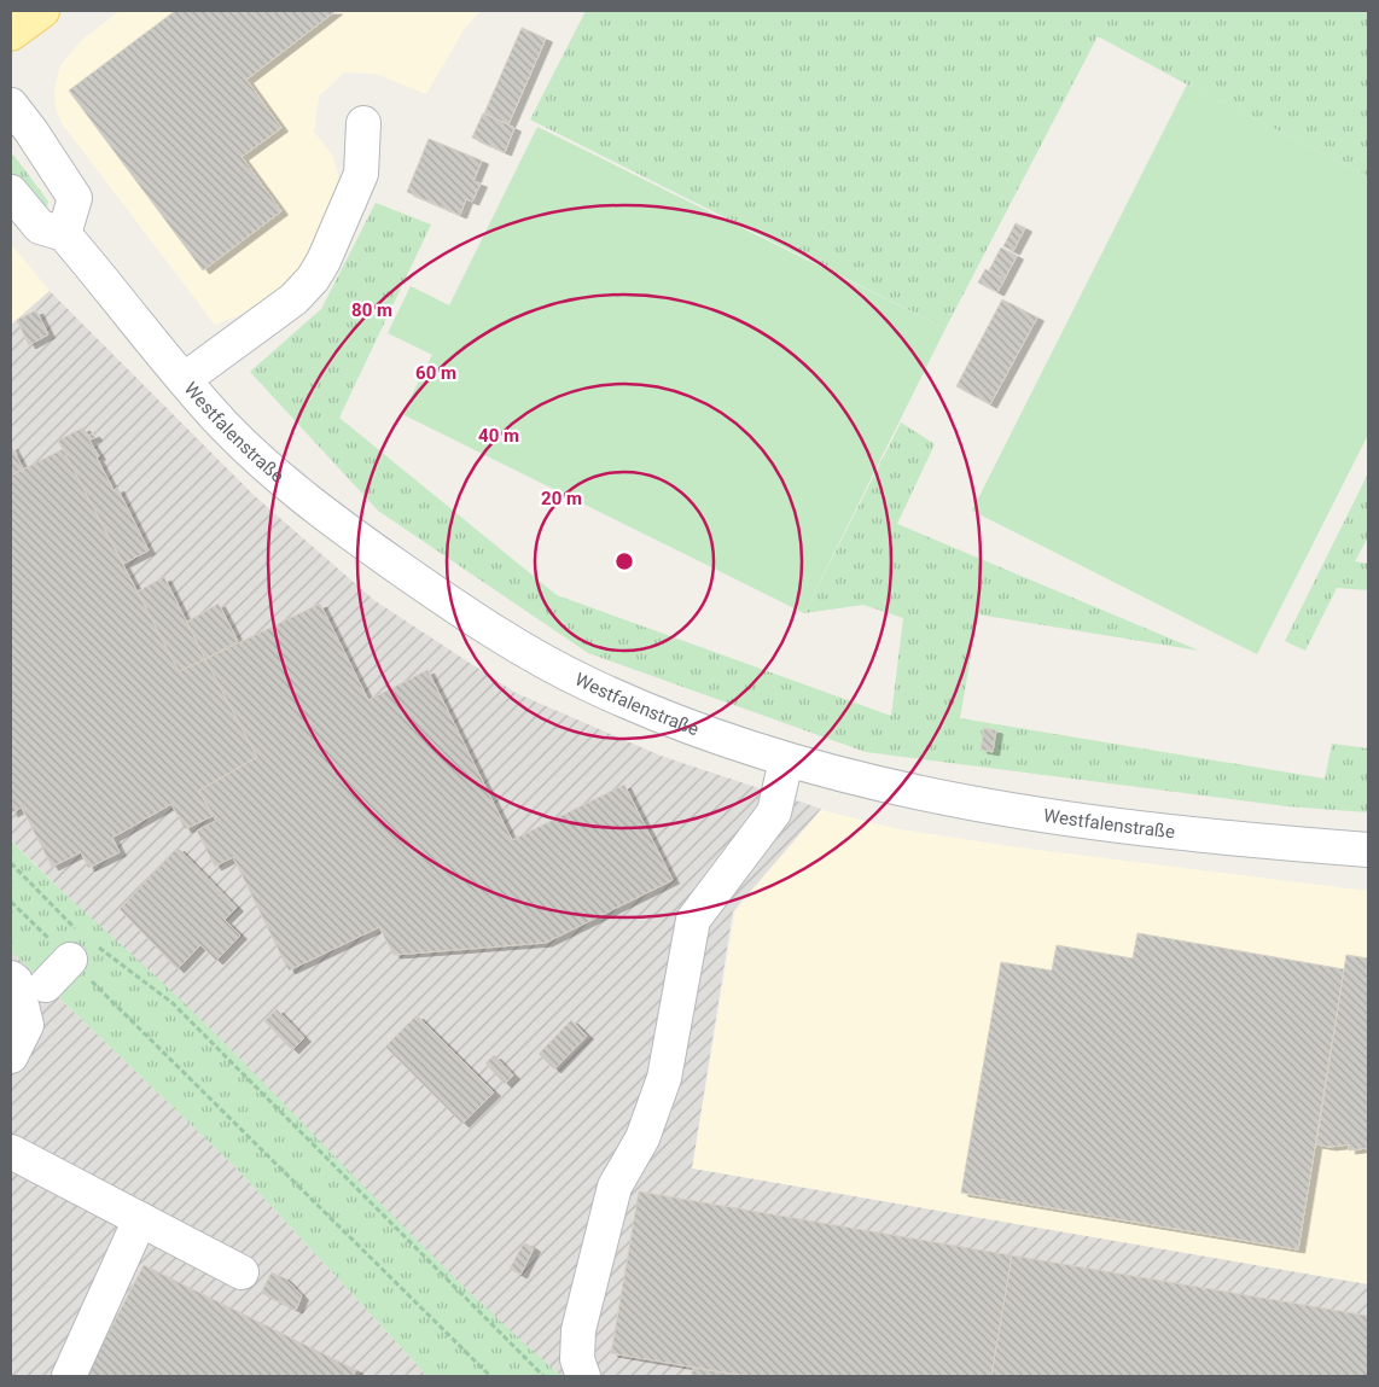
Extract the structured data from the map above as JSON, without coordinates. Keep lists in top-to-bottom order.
{
  "streets": {
    "street": ["Westfalenstraße"]
  },
  "rings": [
    "80 m",
    "60 m",
    "40 m",
    "20 m"
  ]
}
